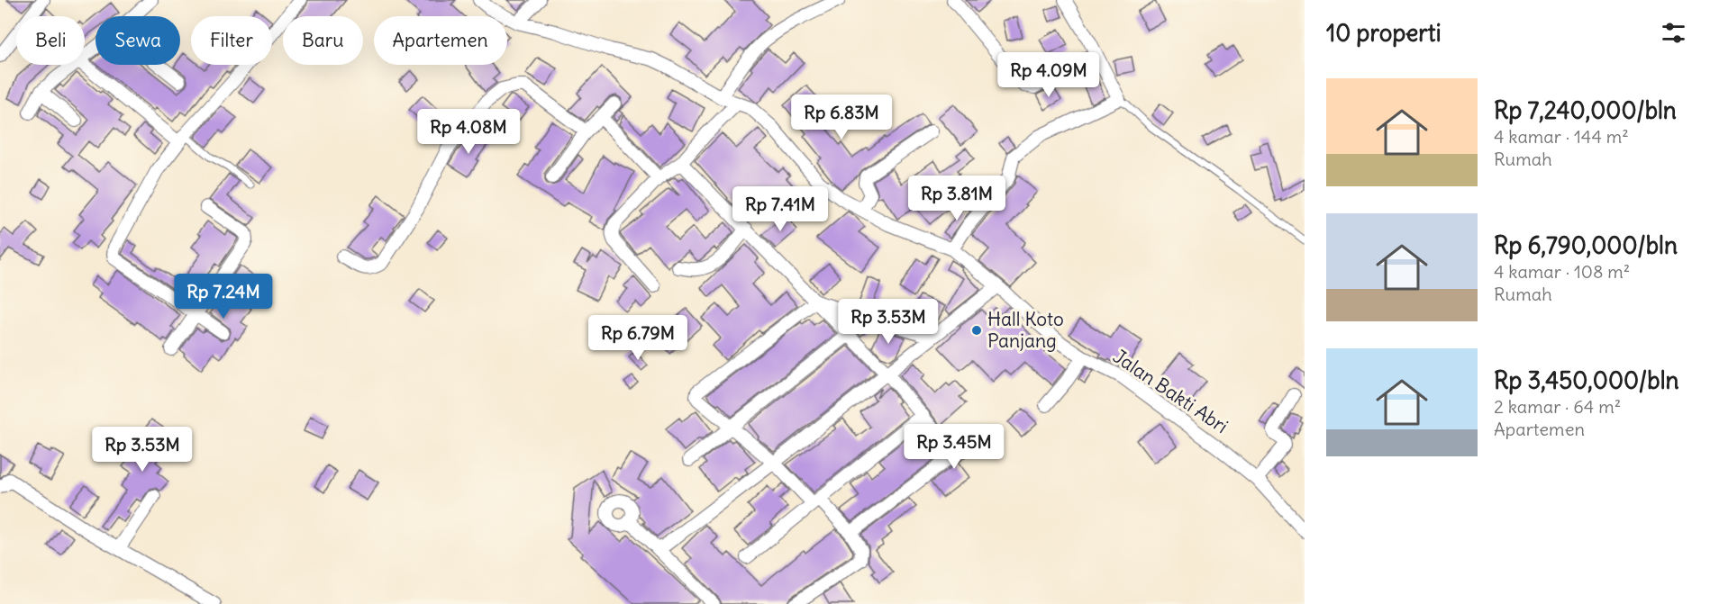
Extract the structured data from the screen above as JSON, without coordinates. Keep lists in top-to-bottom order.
{
  "streets": {
    "street": ["Jalan Bakti Abri"]
  },
  "places": ["Hall Koto Panjang"],
  "page": {
    "heading": "10 properti",
    "chip": [
      "Beli",
      "Sewa",
      "Filter",
      "Baru",
      "Apartemen"
    ],
    "price": [
      "Rp 4.09M",
      "Rp 6.83M",
      "Rp 4.08M",
      "Rp 3.81M",
      "Rp 7.41M",
      "Rp 7.24M",
      "Rp 3.53M",
      "Rp 6.79M",
      "Rp 3.45M",
      "Rp 3.53M"
    ],
    "list": [
      {
        "name": "Rp 7,240,000/bln",
        "note": "4 kamar · 144 m² · Rumah"
      },
      {
        "name": "Rp 6,790,000/bln",
        "note": "4 kamar · 108 m² · Rumah"
      },
      {
        "name": "Rp 3,450,000/bln",
        "note": "2 kamar · 64 m² · Apartemen"
      }
    ]
  }
}
